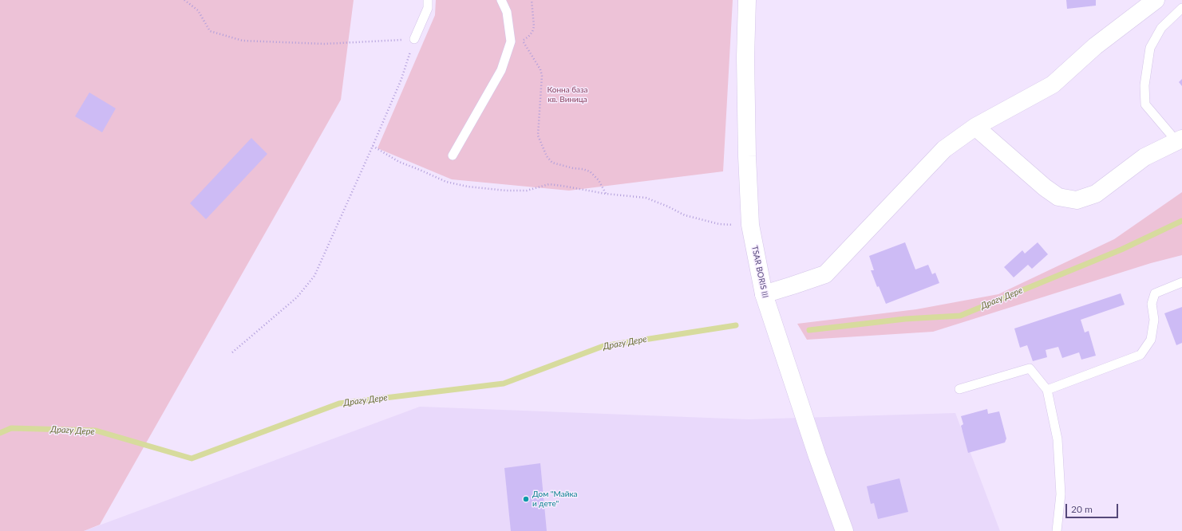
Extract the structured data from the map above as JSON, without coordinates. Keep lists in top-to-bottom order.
{
  "streets": {
    "street": ["TSAR BORIS III"]
  },
  "water": ["Драгу Дере"],
  "parks": ["Конна база кв. Виница"],
  "places": ["Дом \"Майка и дете\""],
  "scale_bar": "20 m"
}
